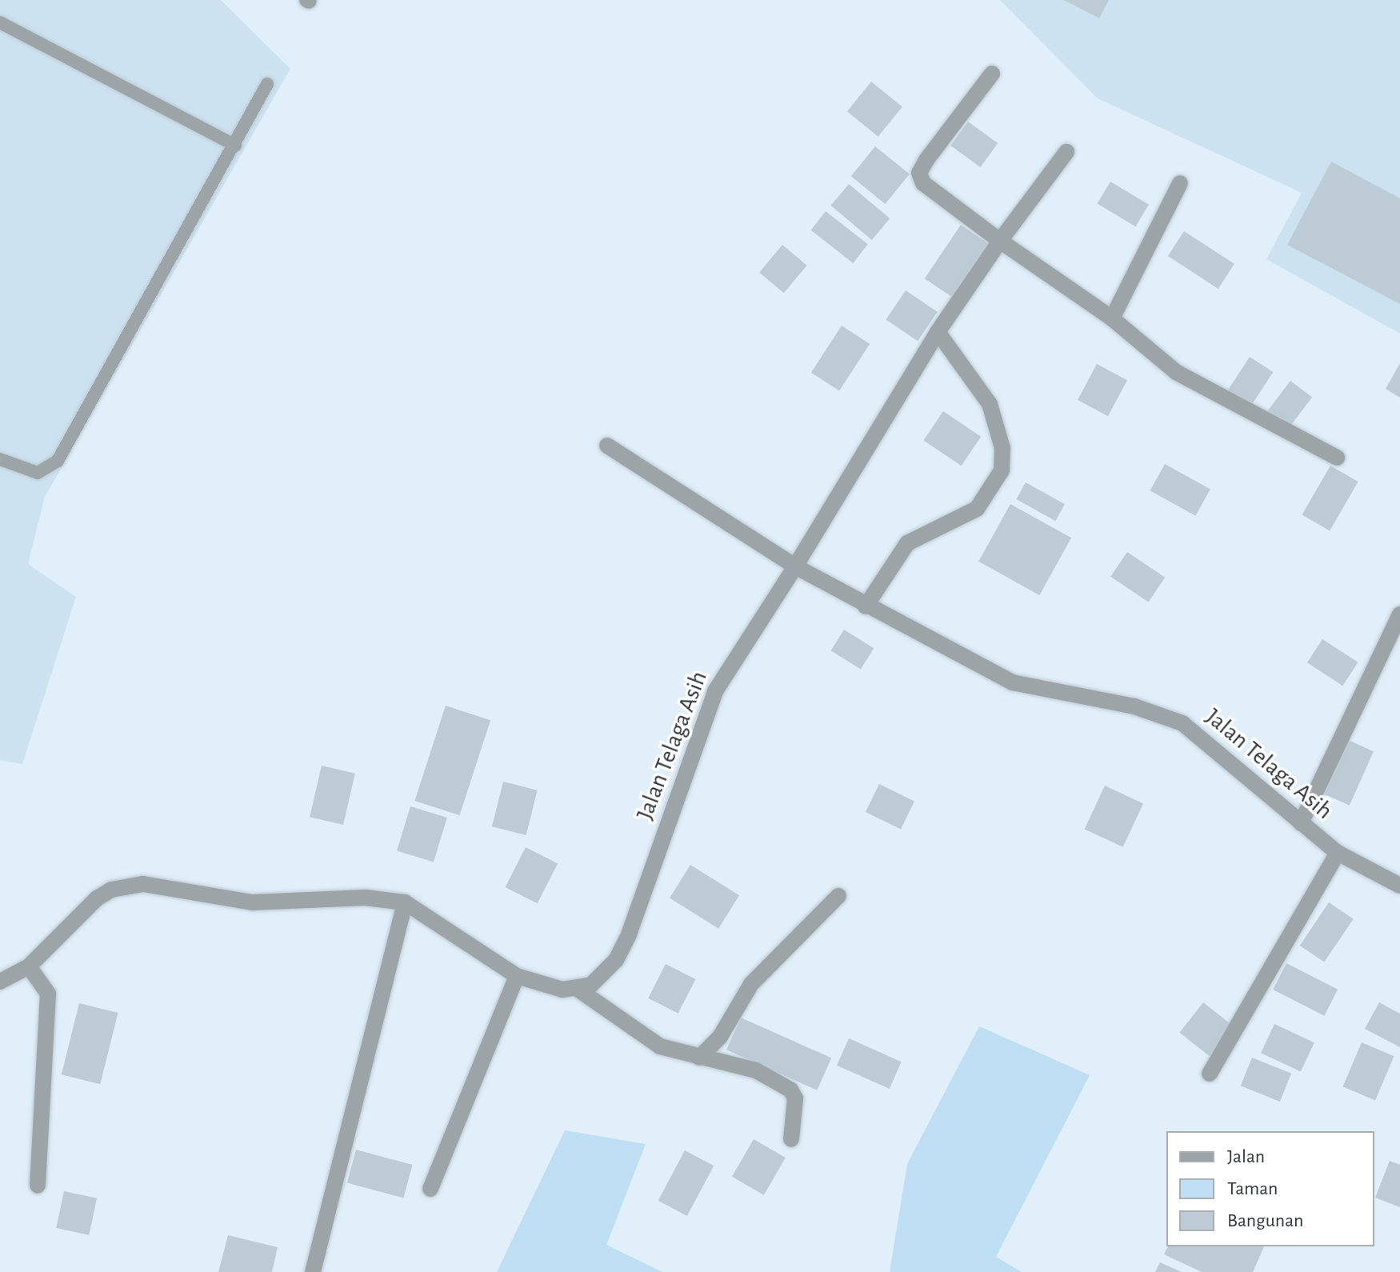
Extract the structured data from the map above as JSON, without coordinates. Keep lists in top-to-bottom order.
{
  "streets": {
    "street": ["Jalan Telaga Asih"]
  },
  "legend": ["Jalan", "Taman", "Bangunan"]
}
